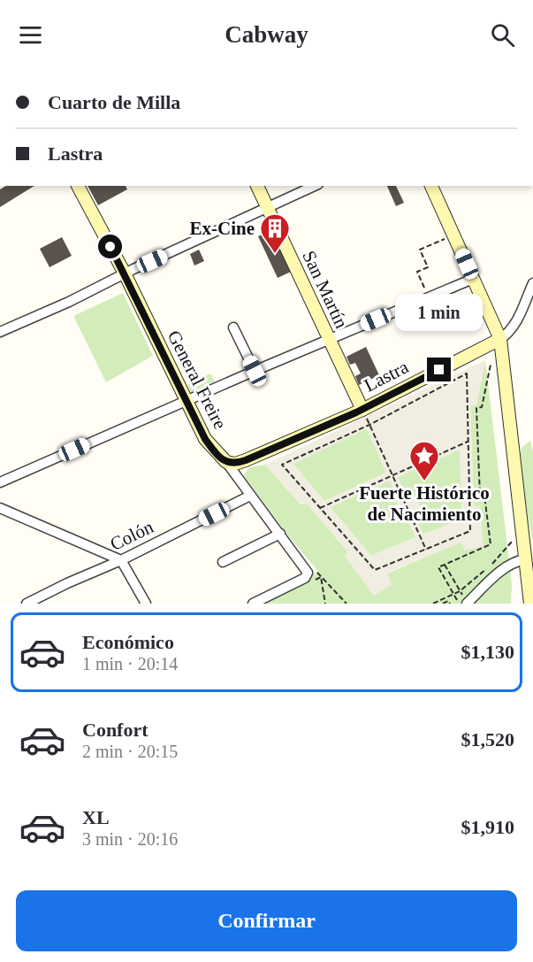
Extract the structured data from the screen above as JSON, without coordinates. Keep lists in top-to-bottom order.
{
  "streets": {
    "main road": ["San Martín", "Lastra", "General Freire"],
    "street": ["Colón"]
  },
  "crossings": [
    ["San Martín", "Lastra"],
    ["Lastra", "General Freire"],
    ["General Freire", "Colón"]
  ],
  "places": {
    "building": ["Ex-Cine"],
    "place": ["Fuerte Histórico de Nacimiento"]
  },
  "page": {
    "header": "Cabway",
    "banner": ["Cuarto de Milla", "Lastra"],
    "bubble": "1 min",
    "list": [
      {
        "name": "Económico",
        "note": "1 min · 20:14",
        "value": "$1,130"
      },
      {
        "name": "Confort",
        "note": "2 min · 20:15",
        "value": "$1,520"
      },
      {
        "name": "XL",
        "note": "3 min · 20:16",
        "value": "$1,910"
      }
    ],
    "buttons": "Confirmar"
  }
}
